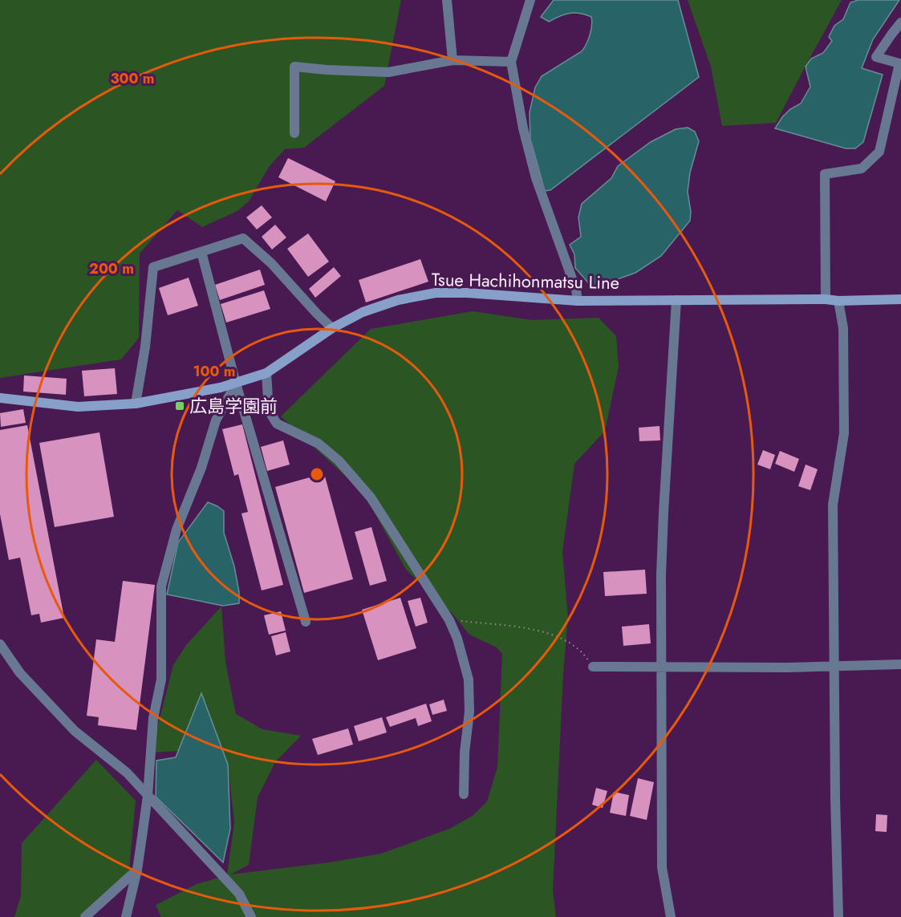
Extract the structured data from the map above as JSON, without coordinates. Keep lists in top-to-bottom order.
{
  "streets": {
    "main road": ["Tsue Hachihonmatsu Line"]
  },
  "places": {
    "transit": ["広島学園前"]
  },
  "rings": ["300 m", "200 m", "100 m"]
}
